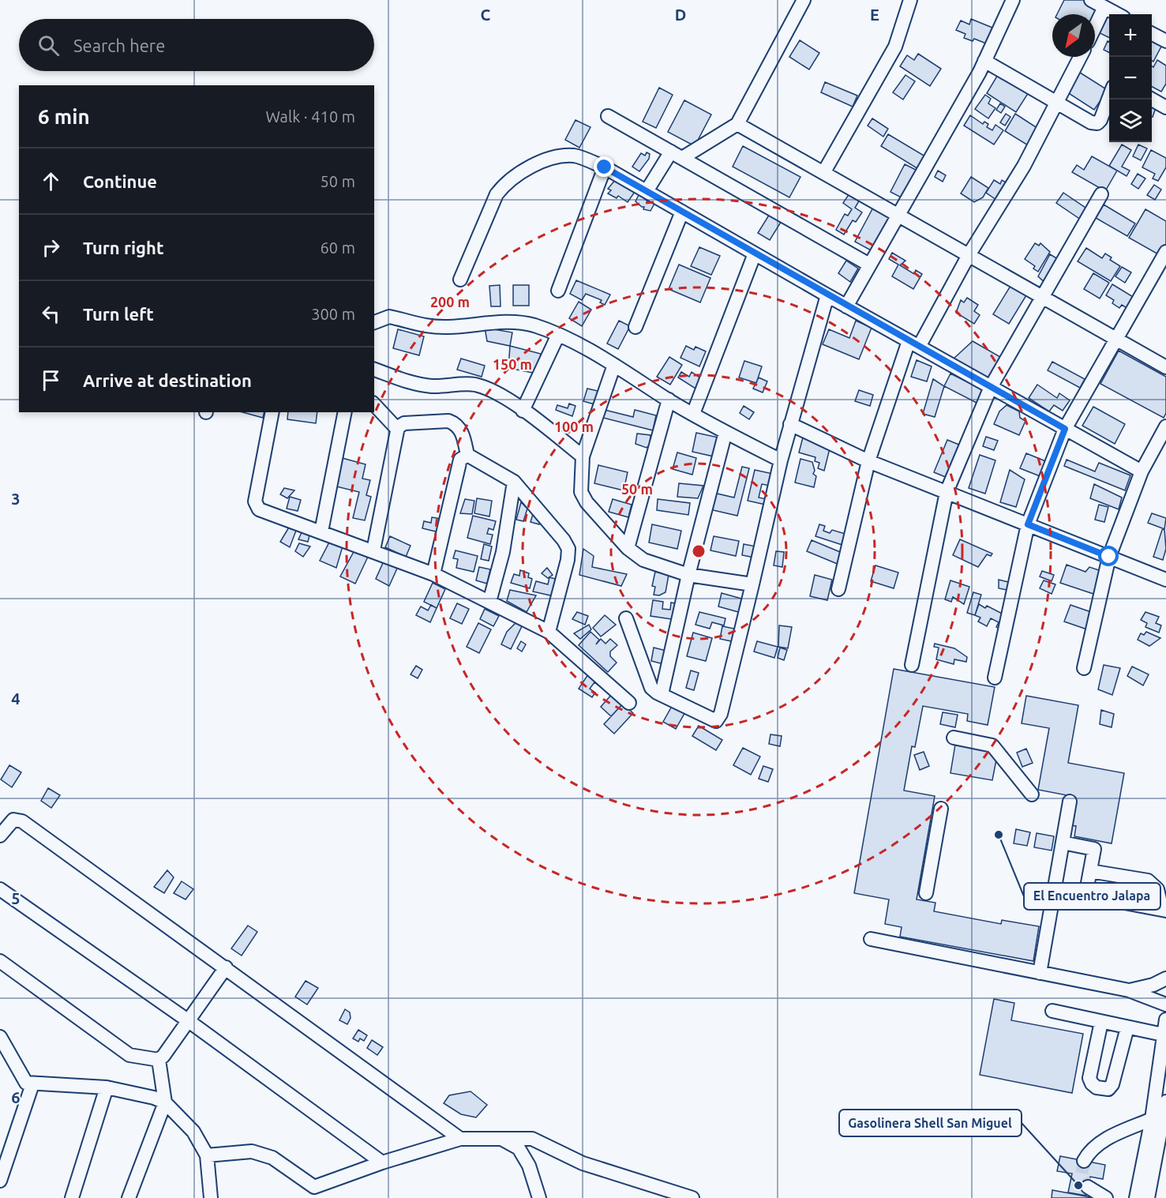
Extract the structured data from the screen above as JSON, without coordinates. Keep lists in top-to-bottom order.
{
  "places": ["El Encuentro Jalapa", "Gasolinera Shell San Miguel"],
  "north": "bottom left",
  "page": {
    "map_buttons": ["+", "−"],
    "search": "Search here",
    "heading": ["6 min", "Walk · 410 m"],
    "list": [
      ["Continue", "50 m"],
      ["Turn right", "60 m"],
      ["Turn left", "300 m"],
      "Arrive at destination"
    ]
  },
  "grid": {
    "columns": ["C", "D", "E"],
    "rows": [
      "3",
      "4",
      "5",
      "6"
    ]
  },
  "rings": [
    "200 m",
    "150 m",
    "100 m",
    "50 m"
  ]
}
